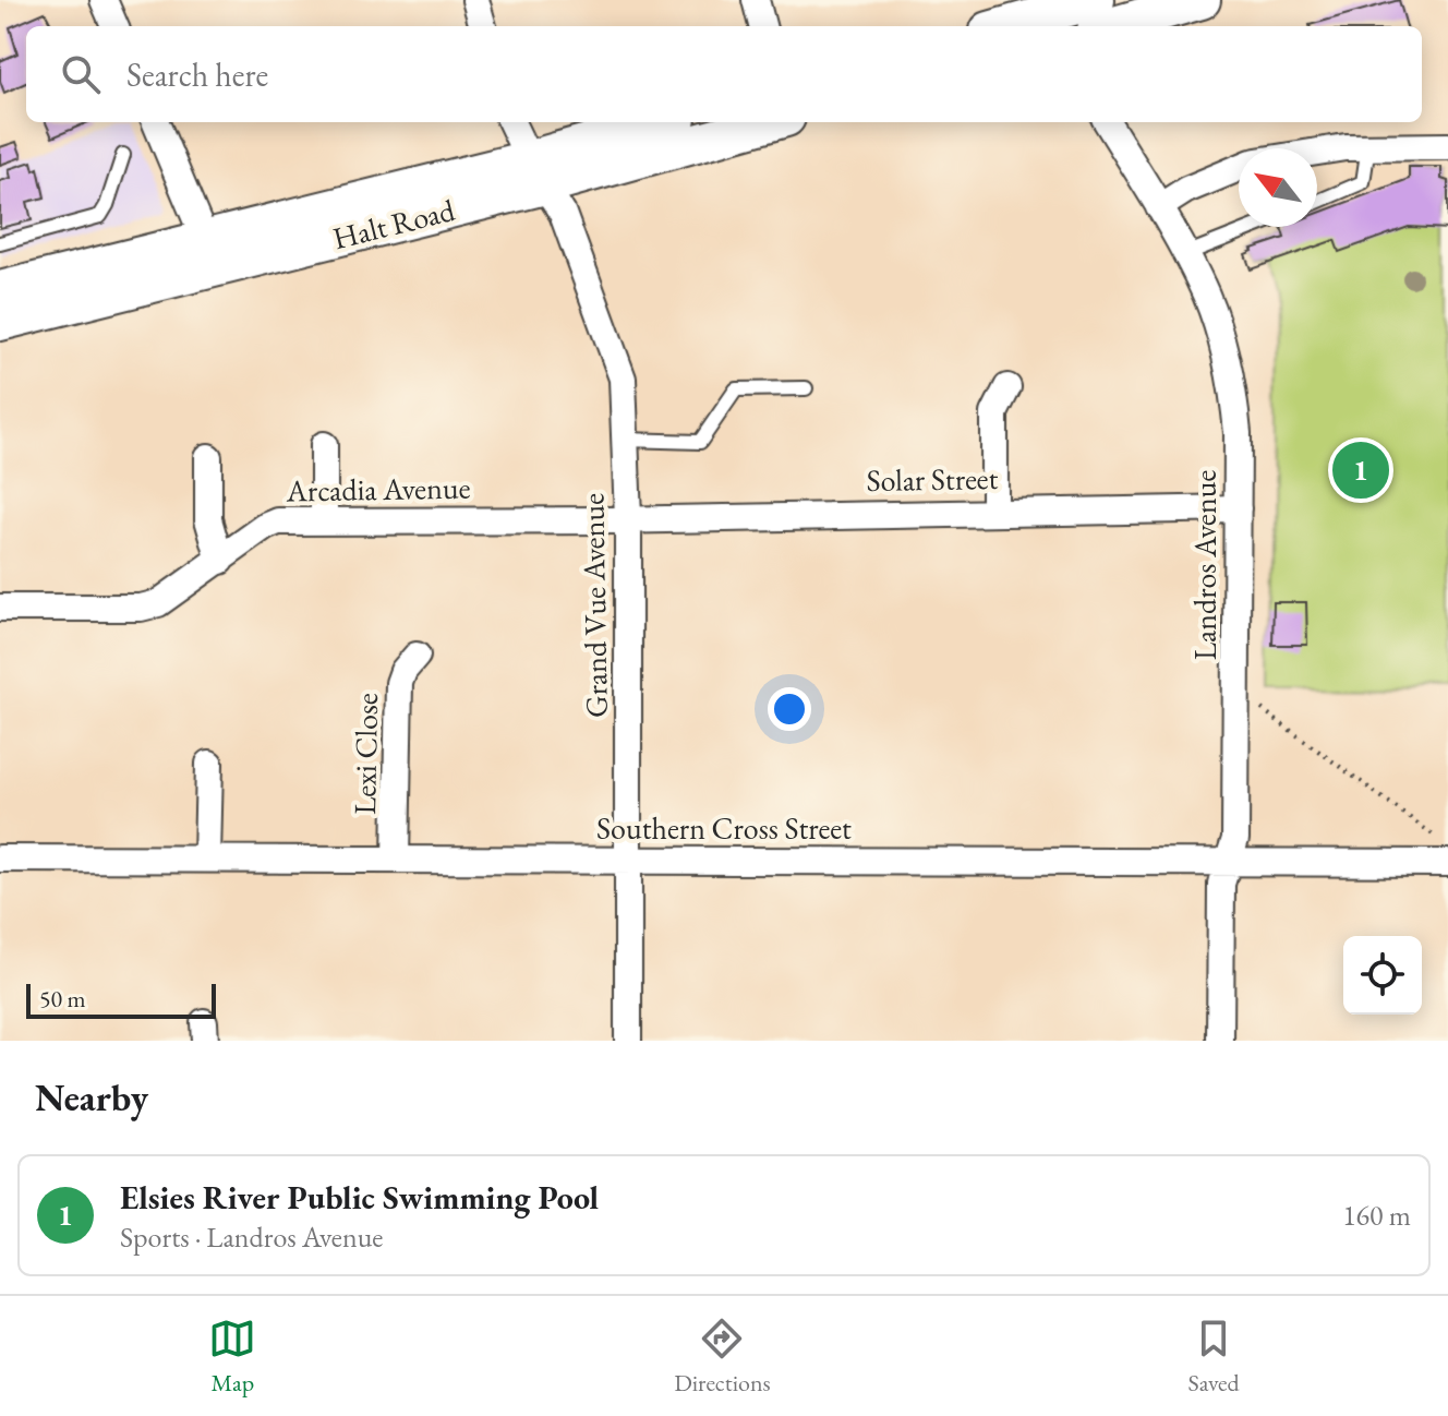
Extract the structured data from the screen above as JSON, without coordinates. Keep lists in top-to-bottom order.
{
  "streets": {
    "street": [
      "Halt Road",
      "Solar Street",
      "Arcadia Avenue",
      "Landros Avenue",
      "Grand Vue Avenue",
      "Lexi Close",
      "Southern Cross Street"
    ]
  },
  "crossings": [
    ["Halt Road", "Grand Vue Avenue"],
    ["Solar Street", "Arcadia Avenue"],
    ["Solar Street", "Landros Avenue"],
    ["Solar Street", "Grand Vue Avenue"],
    ["Arcadia Avenue", "Grand Vue Avenue"],
    ["Landros Avenue", "Southern Cross Street"],
    ["Grand Vue Avenue", "Southern Cross Street"],
    ["Lexi Close", "Southern Cross Street"]
  ],
  "scale_bar": "50 m",
  "north": "top left",
  "page": {
    "search": "Search here",
    "pins": "1",
    "scale": "50 m",
    "heading": "Nearby",
    "list": [
      {
        "mark": "1",
        "name": "Elsies River Public Swimming Pool",
        "note": "Sports · Landros Avenue",
        "value": "160 m"
      }
    ],
    "nav": ["Map", "Directions", "Saved"]
  }
}
